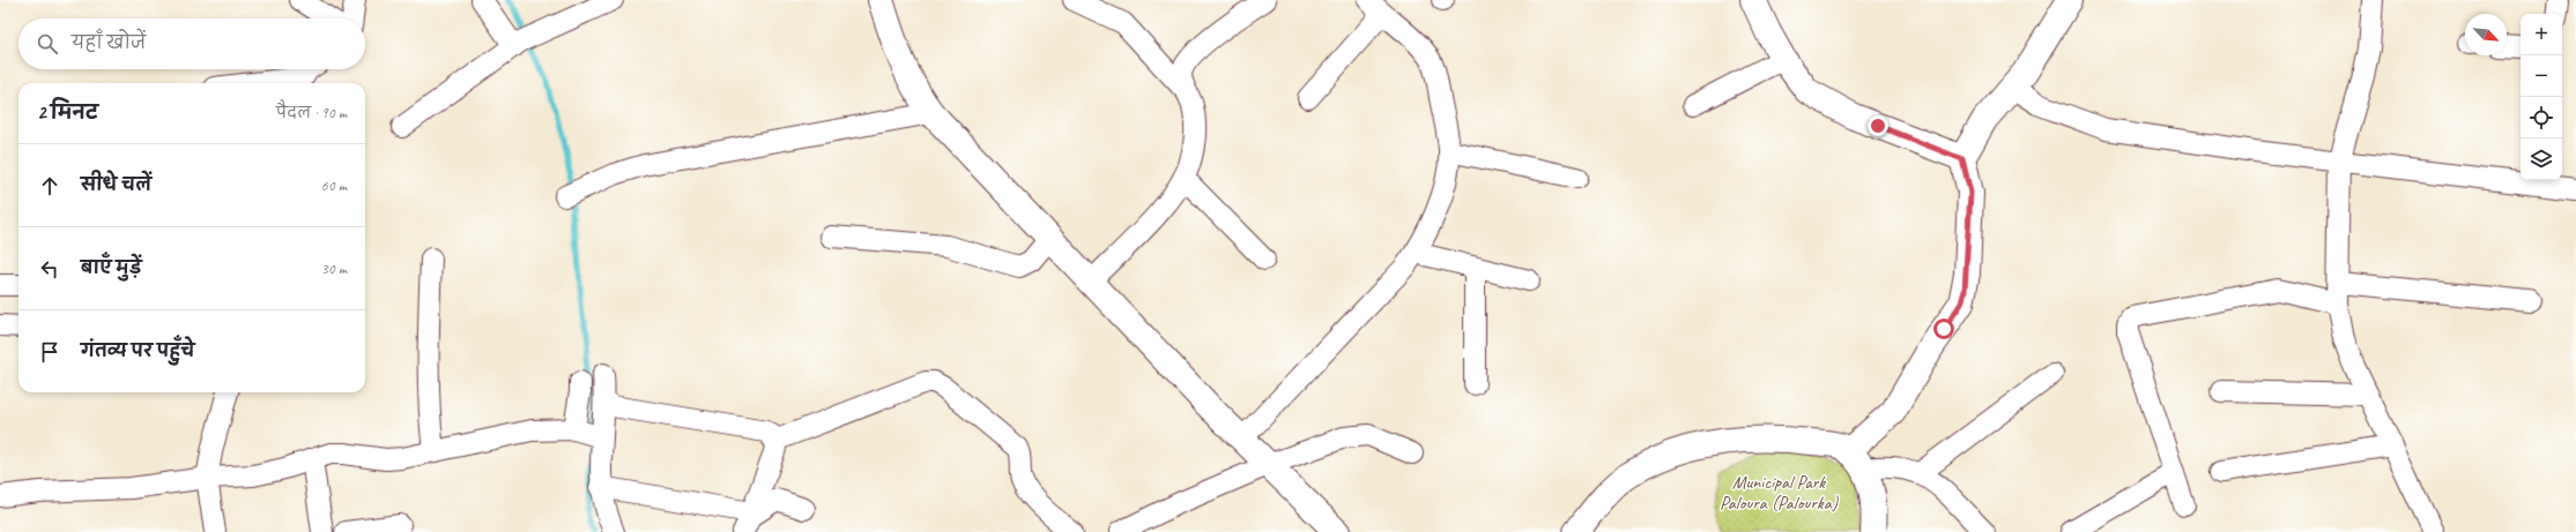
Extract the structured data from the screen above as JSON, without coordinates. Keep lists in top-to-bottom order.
{
  "parks": ["Municipal Park Paloura (Palourka)"],
  "north": "bottom right",
  "page": {
    "map_buttons": ["+", "−"],
    "search": "यहाँ खोजें",
    "heading": ["2 मिनट", "पैदल · 90 m"],
    "list": [
      ["सीधे चलें", "60 m"],
      ["बाएँ मुड़ें", "30 m"],
      "गंतव्य पर पहुँचे"
    ]
  }
}
